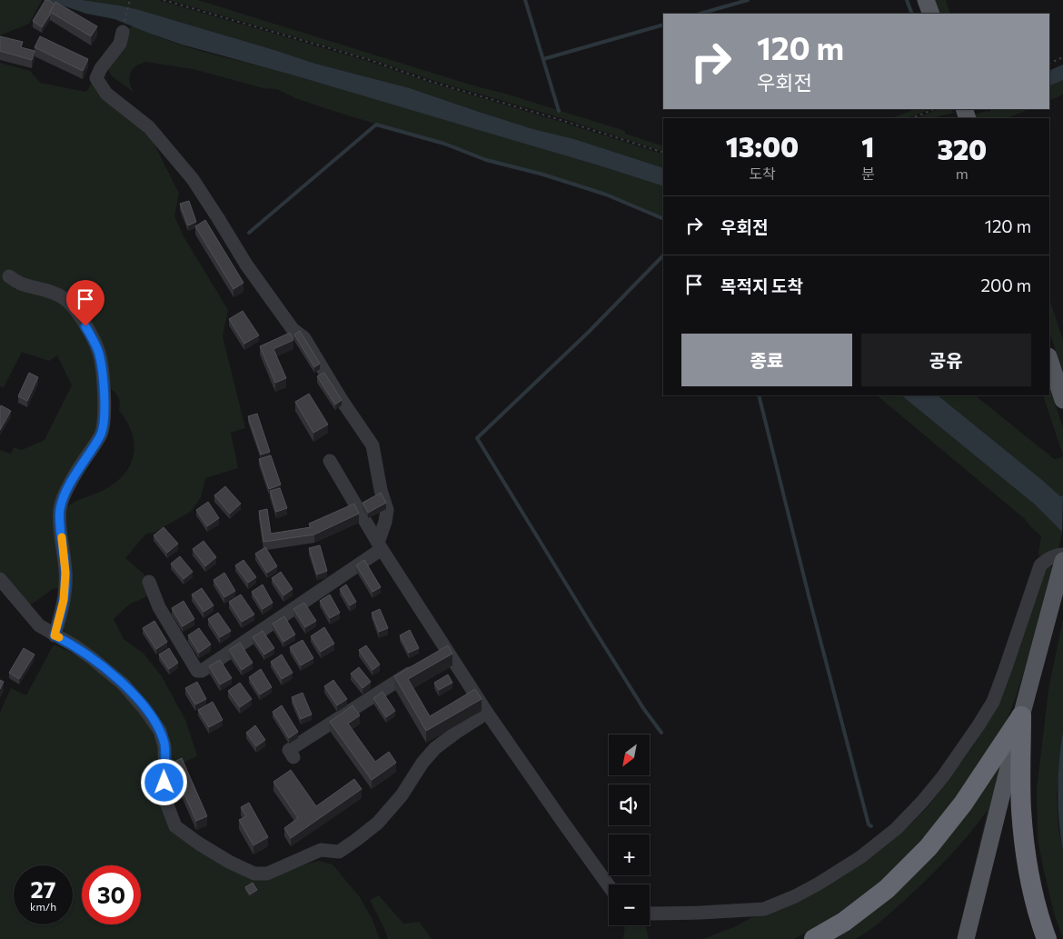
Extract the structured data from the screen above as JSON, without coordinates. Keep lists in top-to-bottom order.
{
  "north": "bottom left",
  "page": {
    "turn": ["120 m", "우회전"],
    "eta": [
      "13:00",
      "도착",
      "1",
      "분",
      "320",
      "m"
    ],
    "list": [
      {
        "name": "우회전",
        "value": "120 m"
      },
      {
        "name": "목적지 도착",
        "value": "200 m"
      }
    ],
    "buttons": ["종료", "공유"],
    "map_buttons": ["+", "−"],
    "speed": "27 km/h",
    "limit": "30"
  }
}
